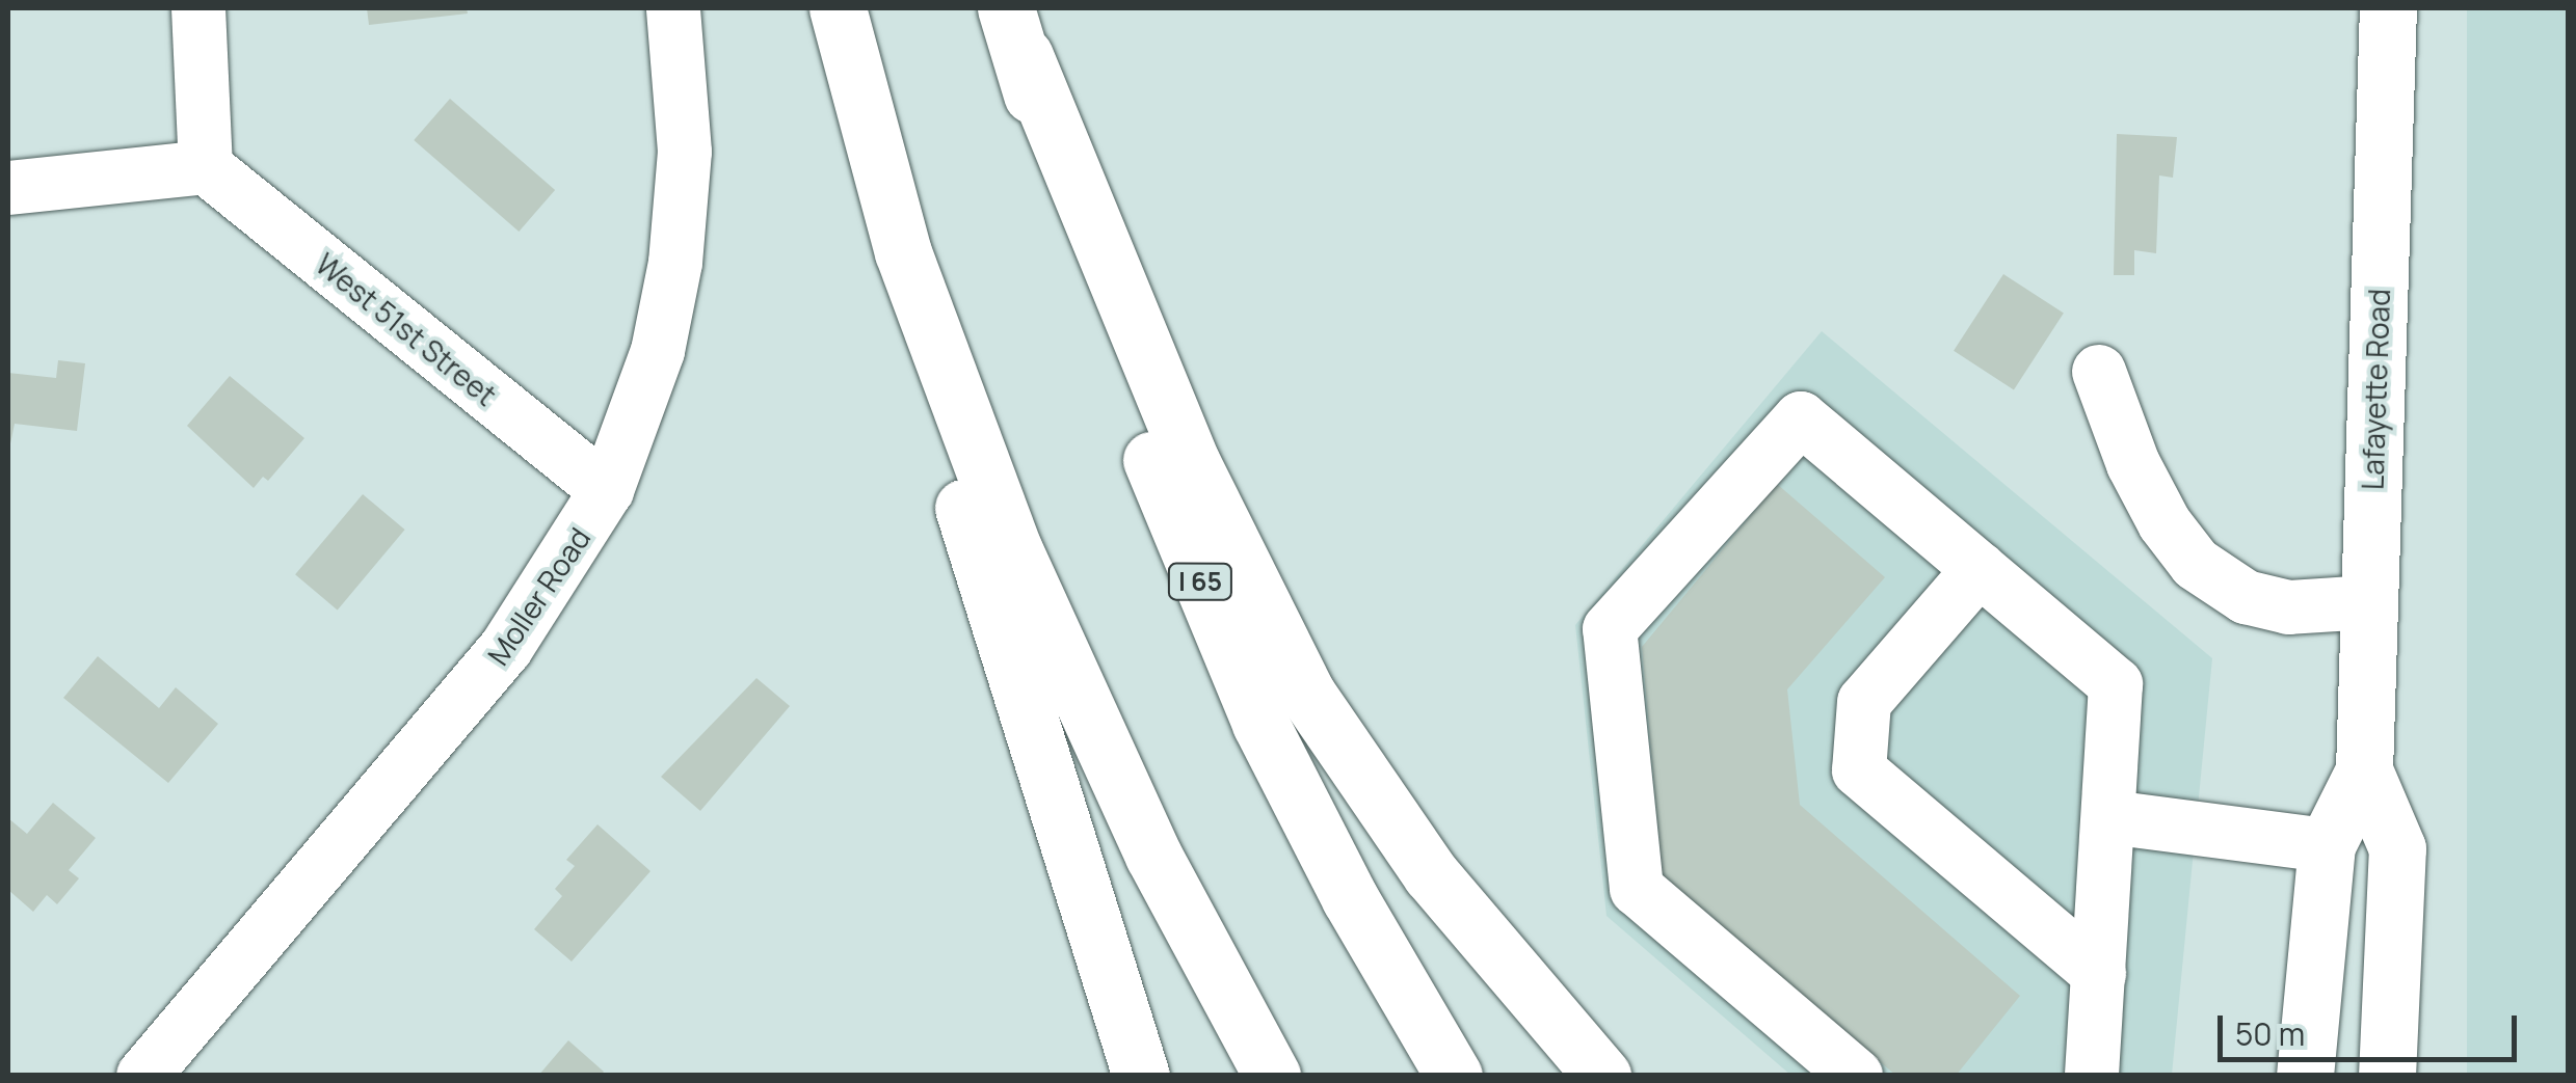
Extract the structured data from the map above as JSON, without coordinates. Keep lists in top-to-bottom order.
{
  "streets": {
    "main road": ["Lafayette Road", "I 65"],
    "street": ["West 51st Street", "Moller Road"]
  },
  "crossings": [
    ["West 51st Street", "Moller Road"]
  ],
  "scale_bar": "50 m"
}
